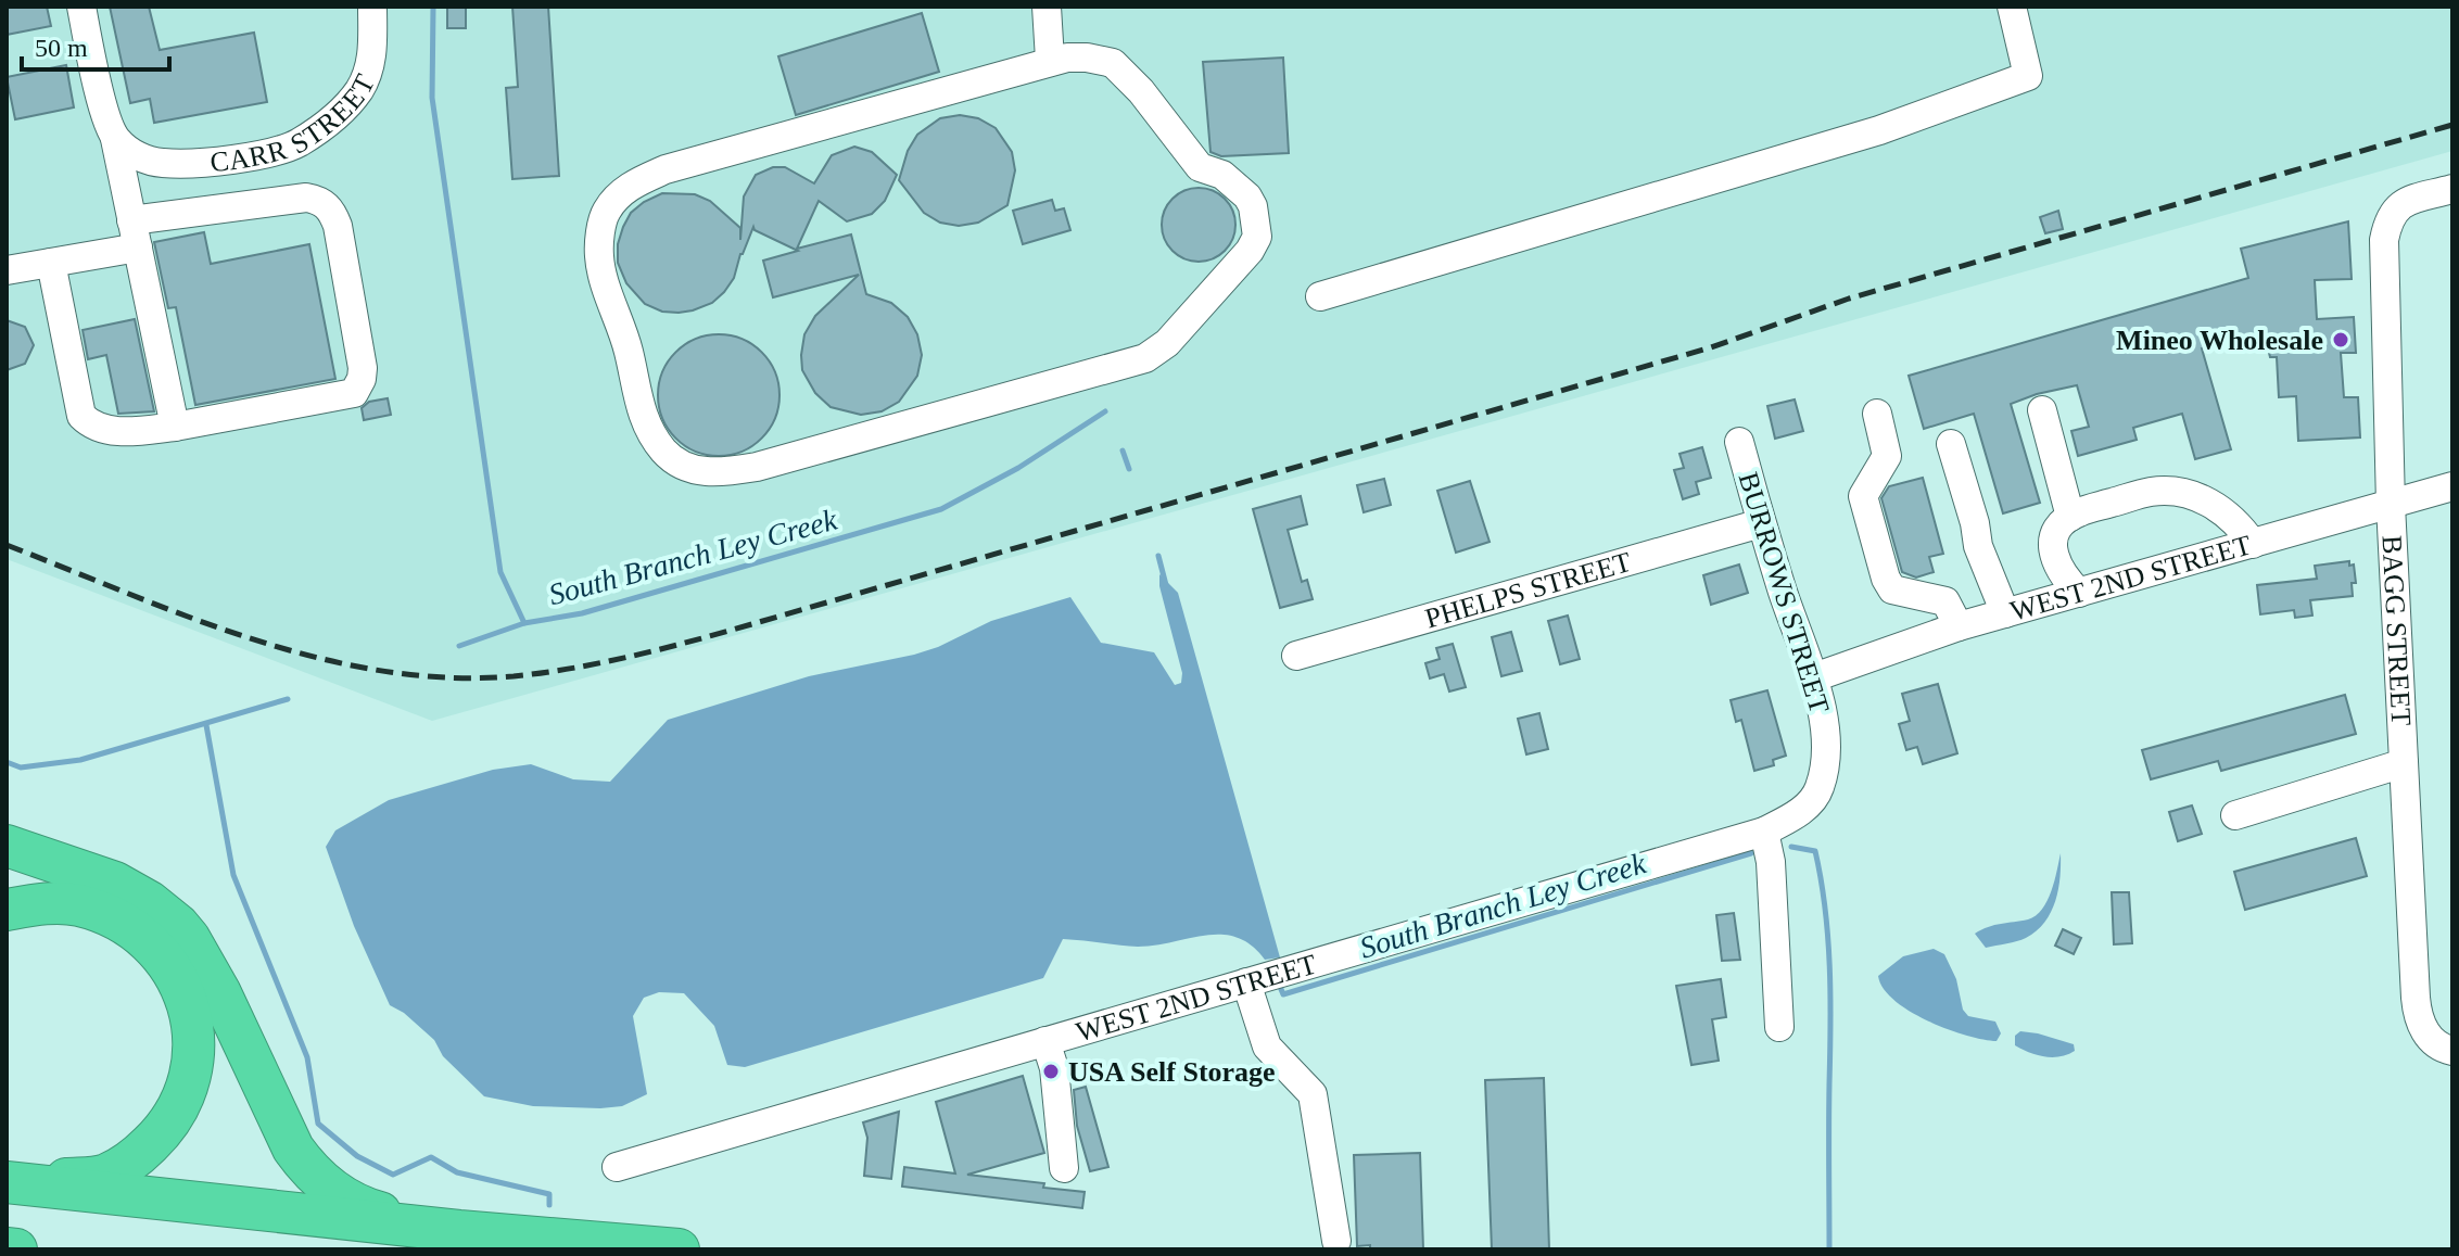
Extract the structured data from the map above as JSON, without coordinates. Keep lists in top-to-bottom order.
{
  "streets": {
    "street": [
      "CARR STREET",
      "WEST 2ND STREET",
      "PHELPS STREET",
      "BURROWS STREET",
      "BAGG STREET"
    ]
  },
  "crossings": [
    ["WEST 2ND STREET", "BURROWS STREET"],
    ["WEST 2ND STREET", "BAGG STREET"],
    ["PHELPS STREET", "BURROWS STREET"]
  ],
  "water": ["South Branch Ley Creek"],
  "places": ["Mineo Wholesale", "USA Self Storage"],
  "scale_bar": "50 m"
}
